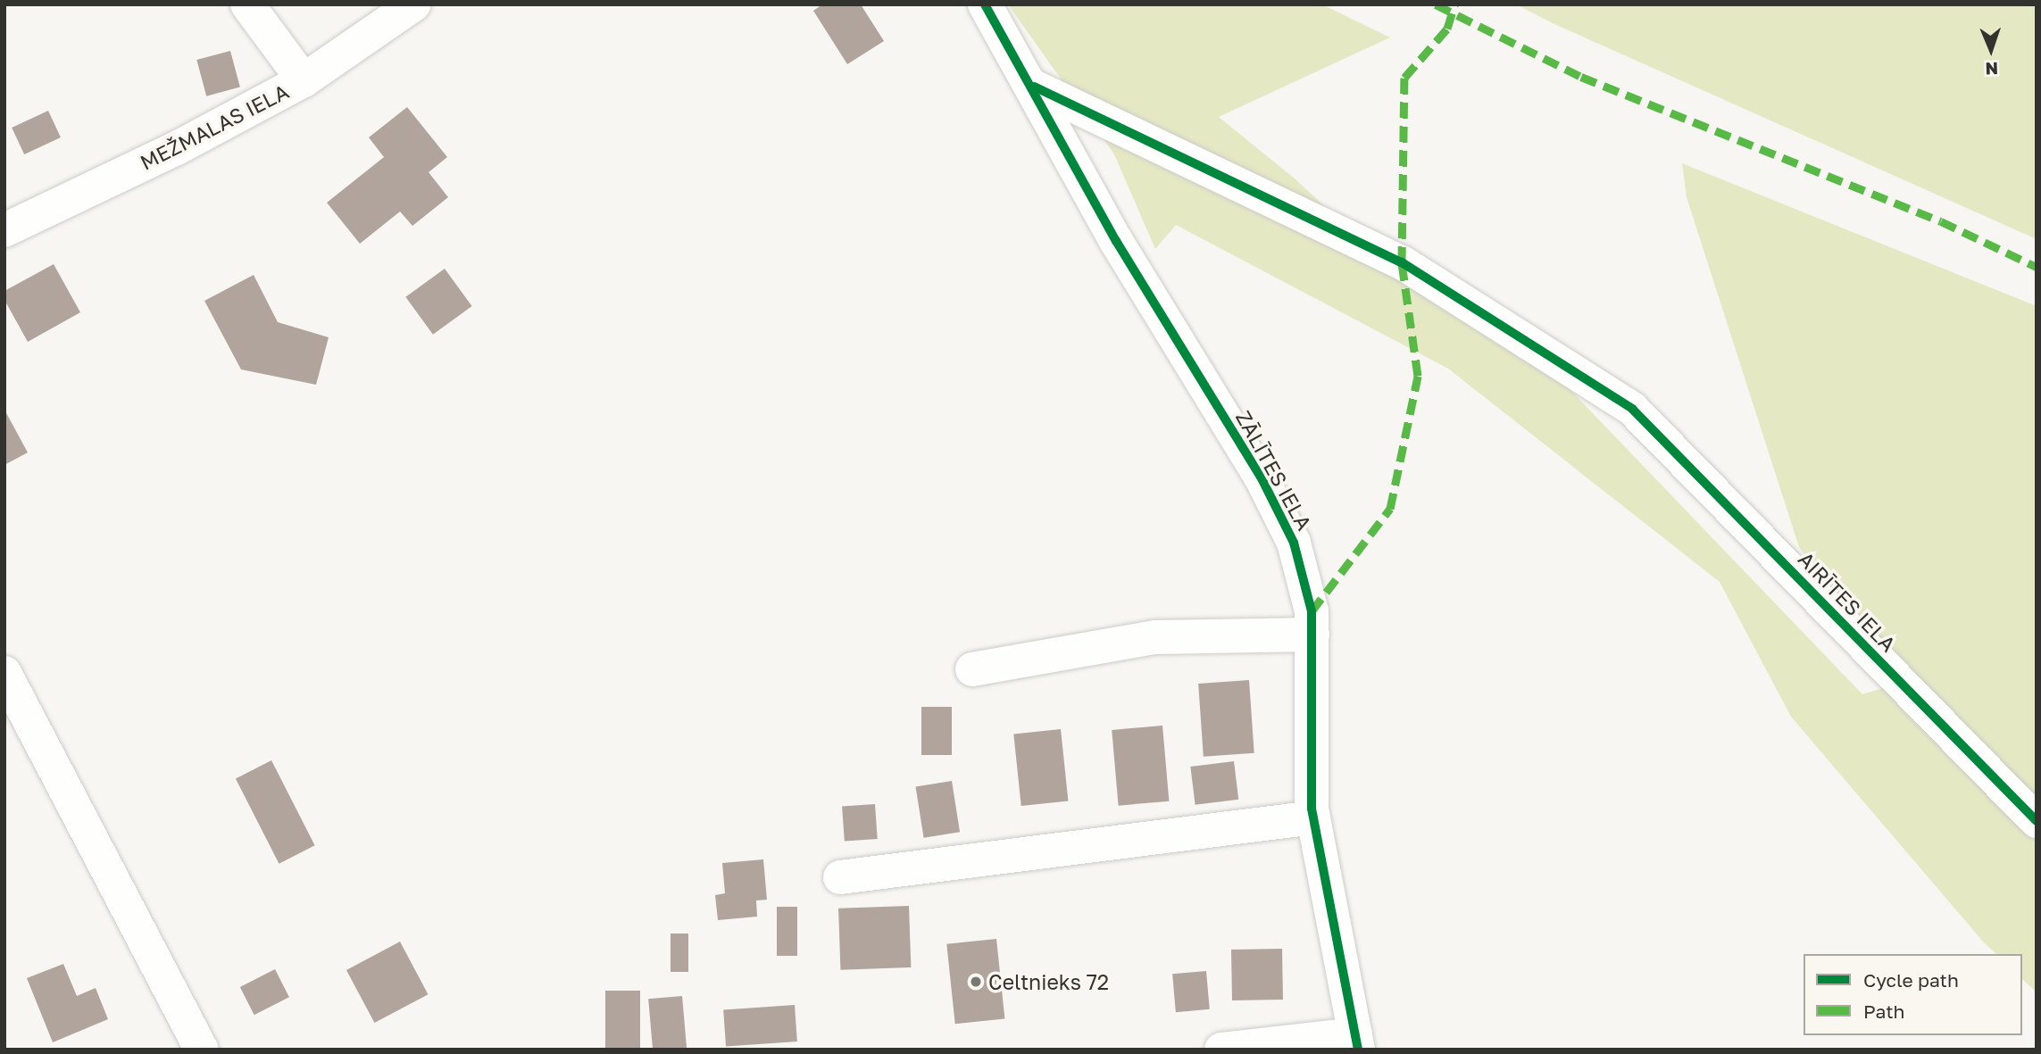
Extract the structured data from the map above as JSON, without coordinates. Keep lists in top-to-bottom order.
{
  "streets": {
    "street": ["MEŽMALAS IELA", "ZĀLĪTES IELA", "AIRĪTES IELA"]
  },
  "crossings": [
    ["ZĀLĪTES IELA", "AIRĪTES IELA"]
  ],
  "places": ["Celtnieks 72"],
  "legend": ["Cycle path", "Path"],
  "north": "bottom"
}
